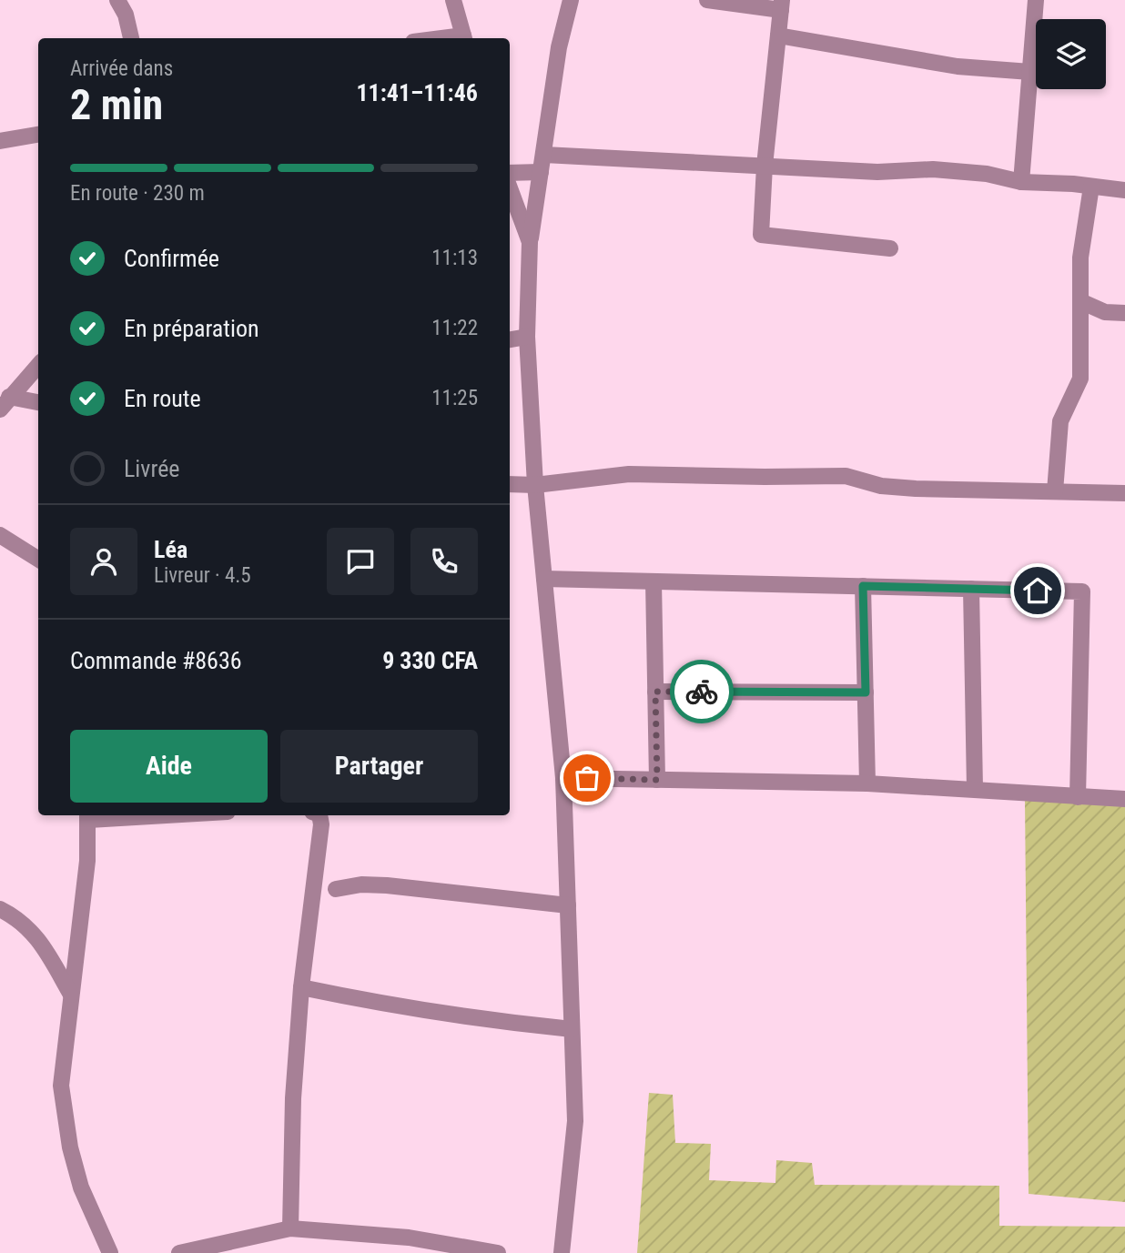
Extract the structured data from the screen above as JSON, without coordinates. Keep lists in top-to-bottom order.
{
  "page": {
    "heading": ["2 min", "Arrivée dans", "11:41–11:46"],
    "panel": [
      "Léa",
      "Livreur · 4.5",
      "Commande #8636",
      "9 330 CFA"
    ],
    "bar": "En route · 230 m",
    "list": [
      ["Confirmée", "11:13"],
      ["En préparation", "11:22"],
      ["En route", "11:25"],
      "Livrée"
    ],
    "buttons": ["Aide", "Partager"]
  }
}
